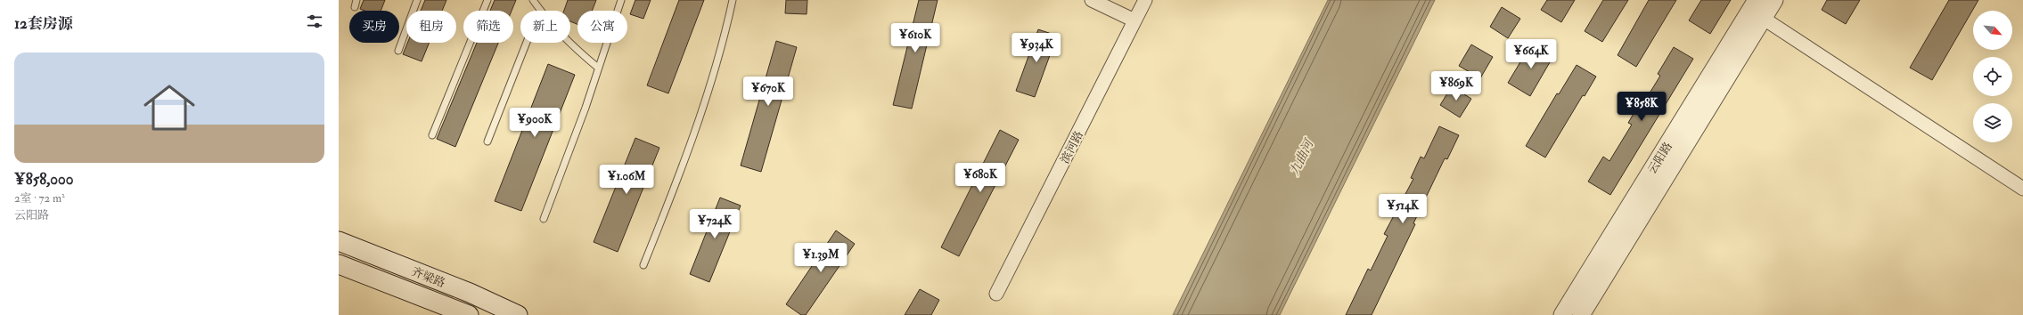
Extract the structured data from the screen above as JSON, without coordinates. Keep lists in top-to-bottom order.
{
  "streets": {
    "main road": ["齐梁路"],
    "street": ["滨河路", "云阳路"]
  },
  "water": ["九曲河"],
  "north": "bottom right",
  "page": {
    "heading": "12套房源",
    "chip": [
      "买房",
      "租房",
      "筛选",
      "新上",
      "公寓"
    ],
    "price": [
      "¥610K",
      "¥934K",
      "¥664K",
      "¥869K",
      "¥670K",
      "¥858K",
      "¥900K",
      "¥680K",
      "¥1.06M",
      "¥514K",
      "¥724K",
      "¥1.39M"
    ],
    "list": [
      {
        "name": "¥858,000",
        "note": "2室 · 72 m² · 云阳路"
      }
    ]
  }
}
